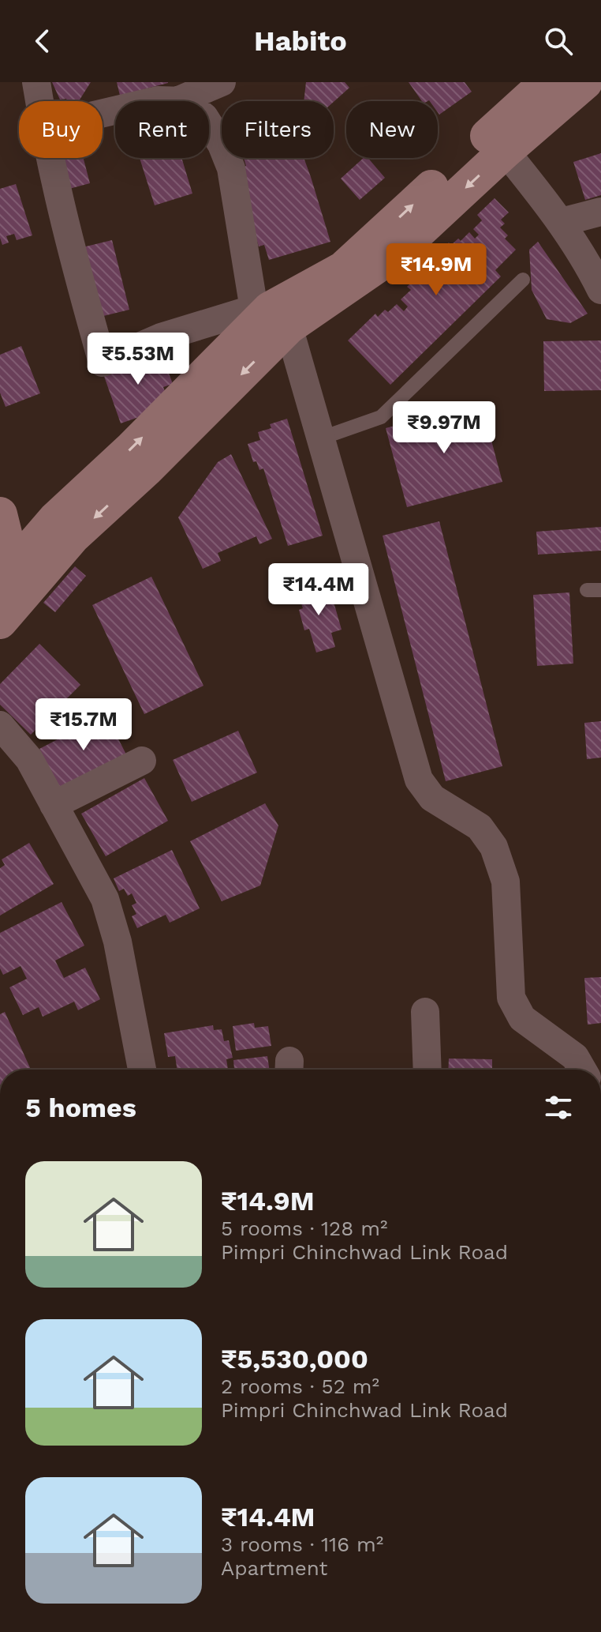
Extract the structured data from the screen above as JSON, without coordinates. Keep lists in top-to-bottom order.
{
  "page": {
    "header": "Habito",
    "chip": [
      "Buy",
      "Rent",
      "Filters",
      "New"
    ],
    "price": [
      "₹14.9M",
      "₹5.53M",
      "₹9.97M",
      "₹14.4M",
      "₹15.7M"
    ],
    "heading": "5 homes",
    "list": [
      {
        "name": "₹14.9M",
        "note": "5 rooms · 128 m² · Pimpri Chinchwad Link Road"
      },
      {
        "name": "₹5,530,000",
        "note": "2 rooms · 52 m² · Pimpri Chinchwad Link Road"
      },
      {
        "name": "₹14.4M",
        "note": "3 rooms · 116 m² · Apartment"
      }
    ]
  }
}
